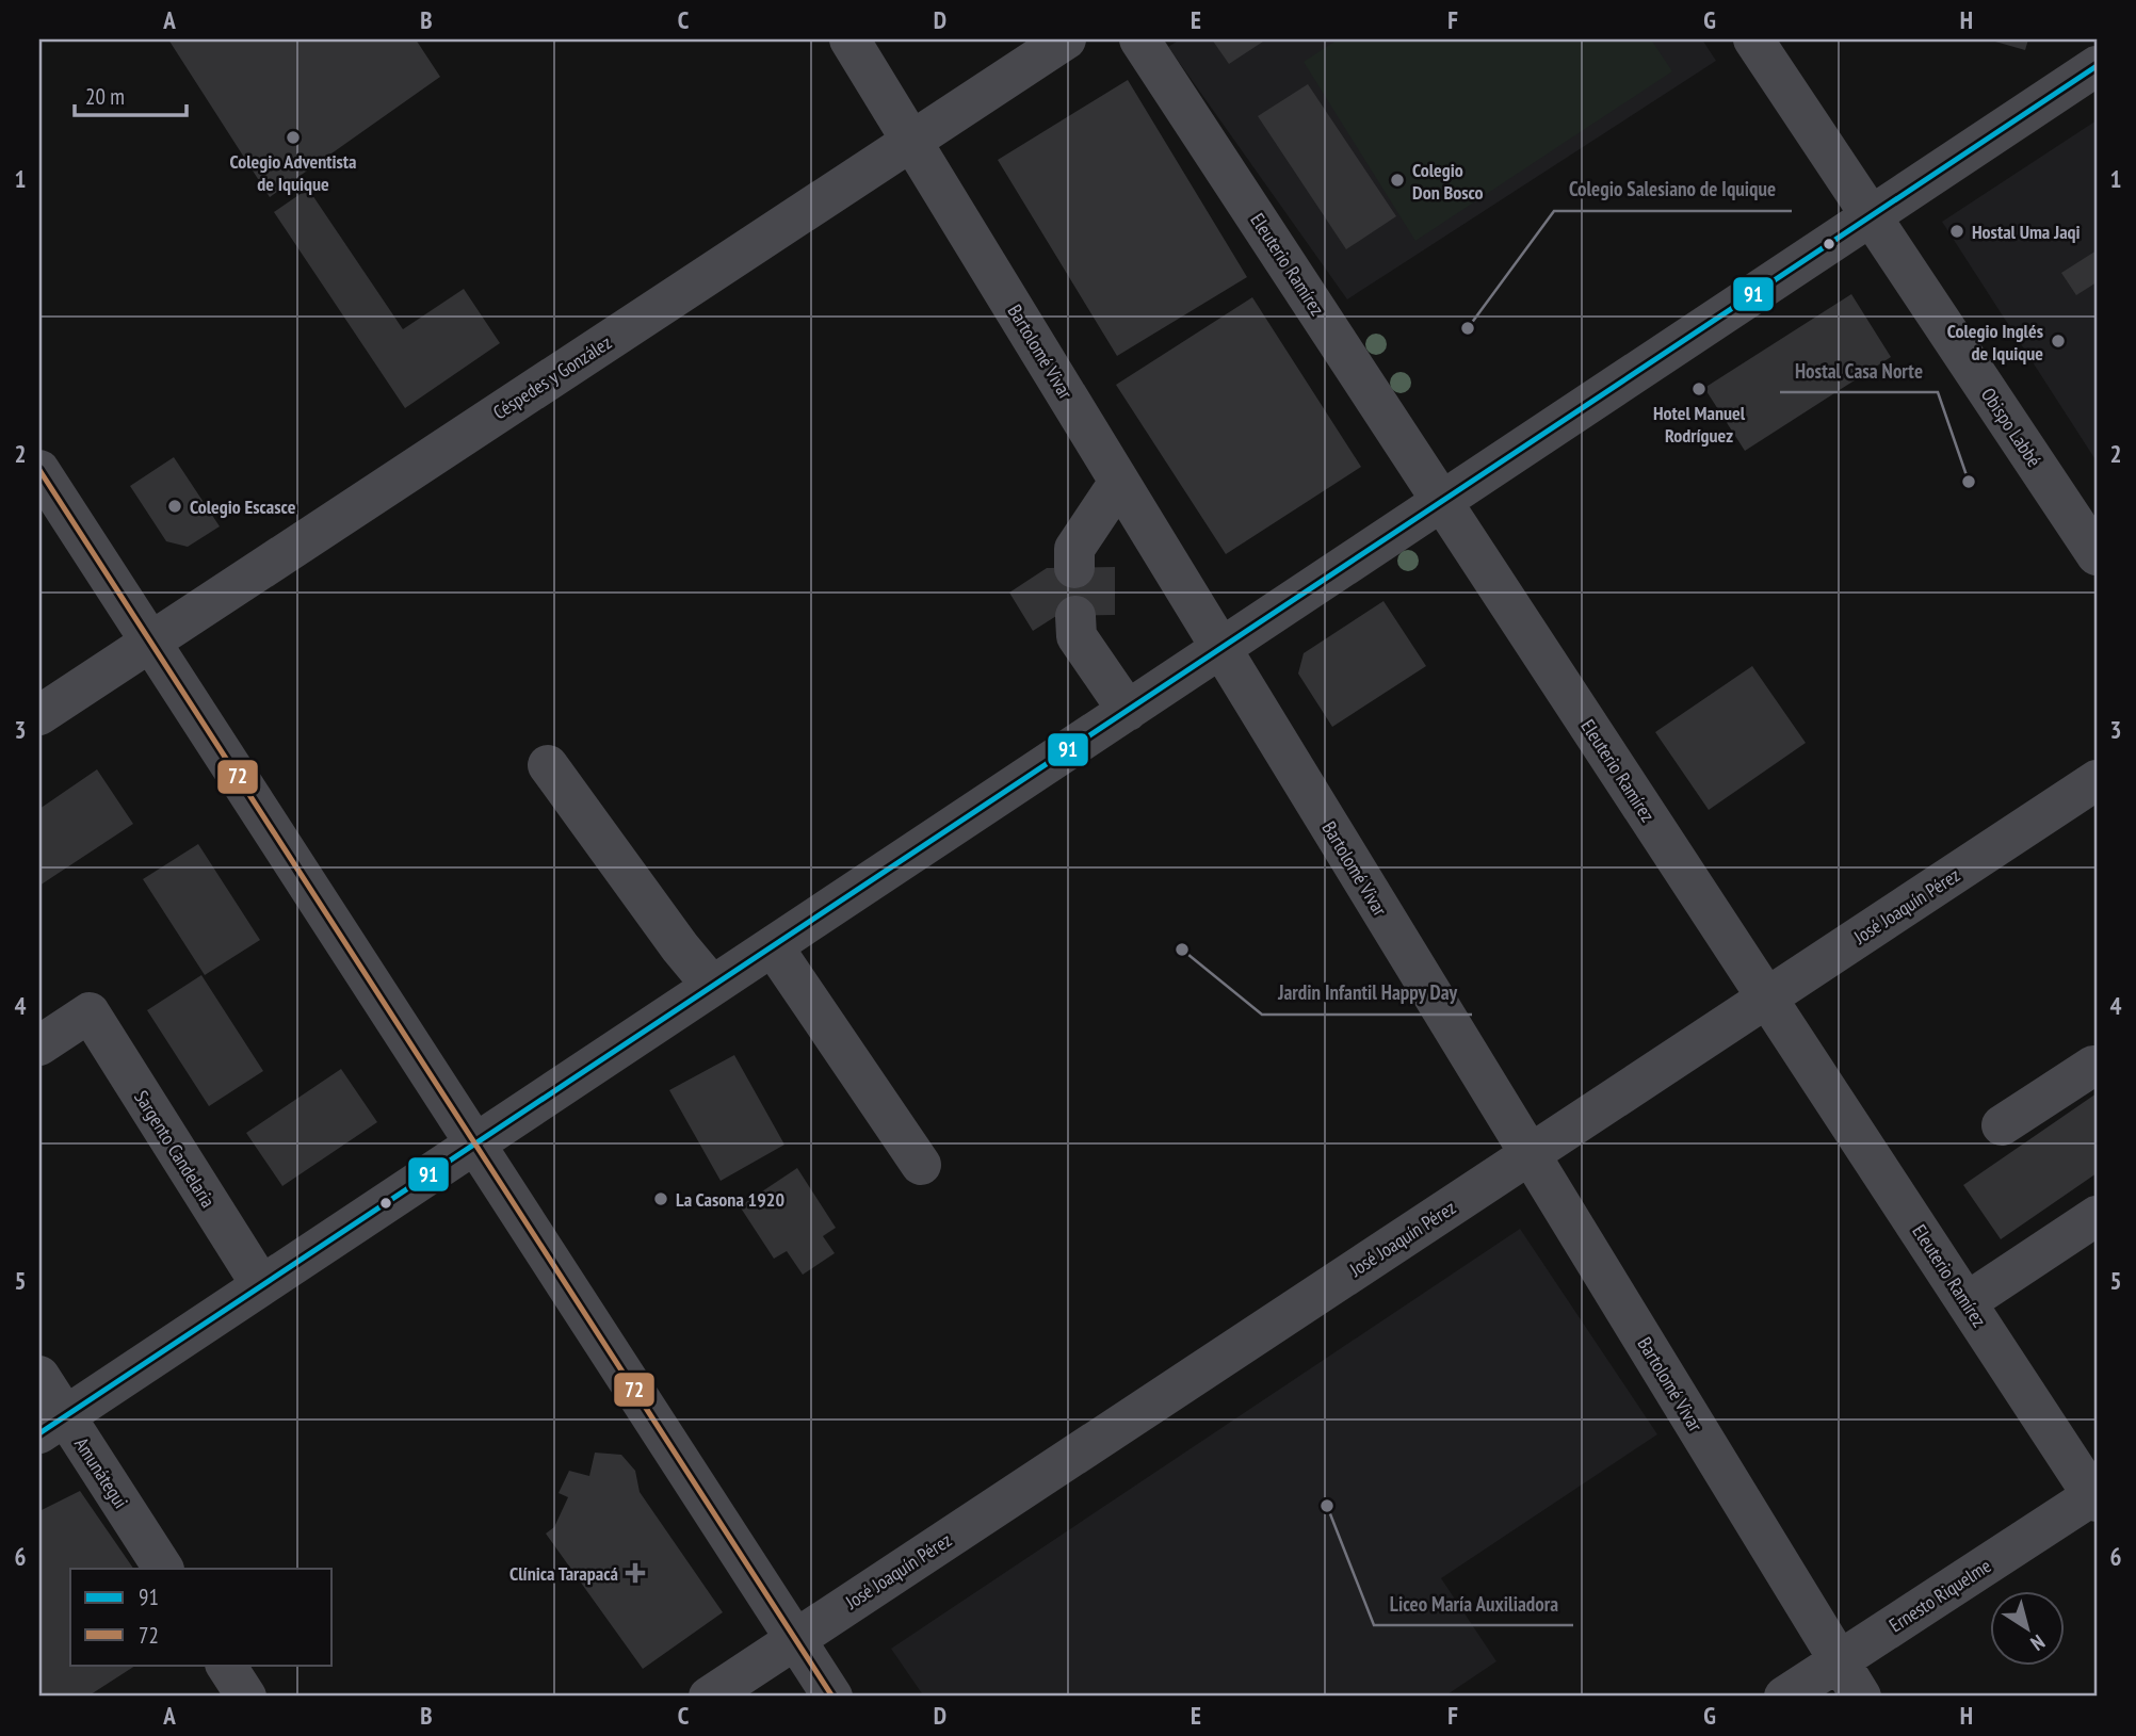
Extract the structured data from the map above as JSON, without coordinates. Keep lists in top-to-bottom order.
{
  "streets": {
    "street": [
      "Eleuterio Ramírez",
      "Bartolomé Vivar",
      "Céspedes y González",
      "Obispo Labbé",
      "José Joaquín Pérez",
      "Sargento Candelaria",
      "Amunátegui",
      "Ernesto Riquelme"
    ]
  },
  "crossings": [
    ["Eleuterio Ramírez", "José Joaquín Pérez"],
    ["Eleuterio Ramírez", "Ernesto Riquelme"],
    ["Bartolomé Vivar", "Céspedes y González"],
    ["Bartolomé Vivar", "José Joaquín Pérez"],
    ["Bartolomé Vivar", "Ernesto Riquelme"]
  ],
  "places": {
    "other": [
      "Colegio Adventista de Iquique",
      "Colegio Don Bosco",
      "Hostal Uma Jaqi",
      "Colegio Salesiano de Iquique",
      "Colegio Inglés de Iquique",
      "Hotel Manuel Rodríguez",
      "Hostal Casa Norte",
      "Colegio Escasce",
      "Jardin Infantil Happy Day",
      "La Casona 1920",
      "Liceo María Auxiliadora"
    ],
    "health": ["Clínica Tarapacá"]
  },
  "lines": ["transit line 91", "transit line 72"],
  "legend": ["91", "72"],
  "scale_bar": "20 m",
  "north": "bottom right",
  "grid": {
    "columns": [
      "A",
      "B",
      "C",
      "D",
      "E",
      "F",
      "G",
      "H"
    ],
    "rows": [
      "1",
      "2",
      "3",
      "4",
      "5",
      "6"
    ]
  }
}
